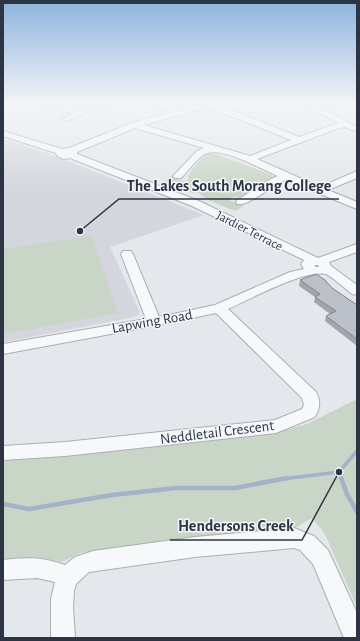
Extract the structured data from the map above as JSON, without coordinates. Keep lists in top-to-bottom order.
{
  "streets": {
    "street": ["Jardier Terrace", "Lapwing Road", "Neddletail Crescent"]
  },
  "crossings": [
    ["Jardier Terrace", "Lapwing Road"],
    ["Lapwing Road", "Neddletail Crescent"]
  ],
  "places": ["The Lakes South Morang College", "Hendersons Creek"]
}
